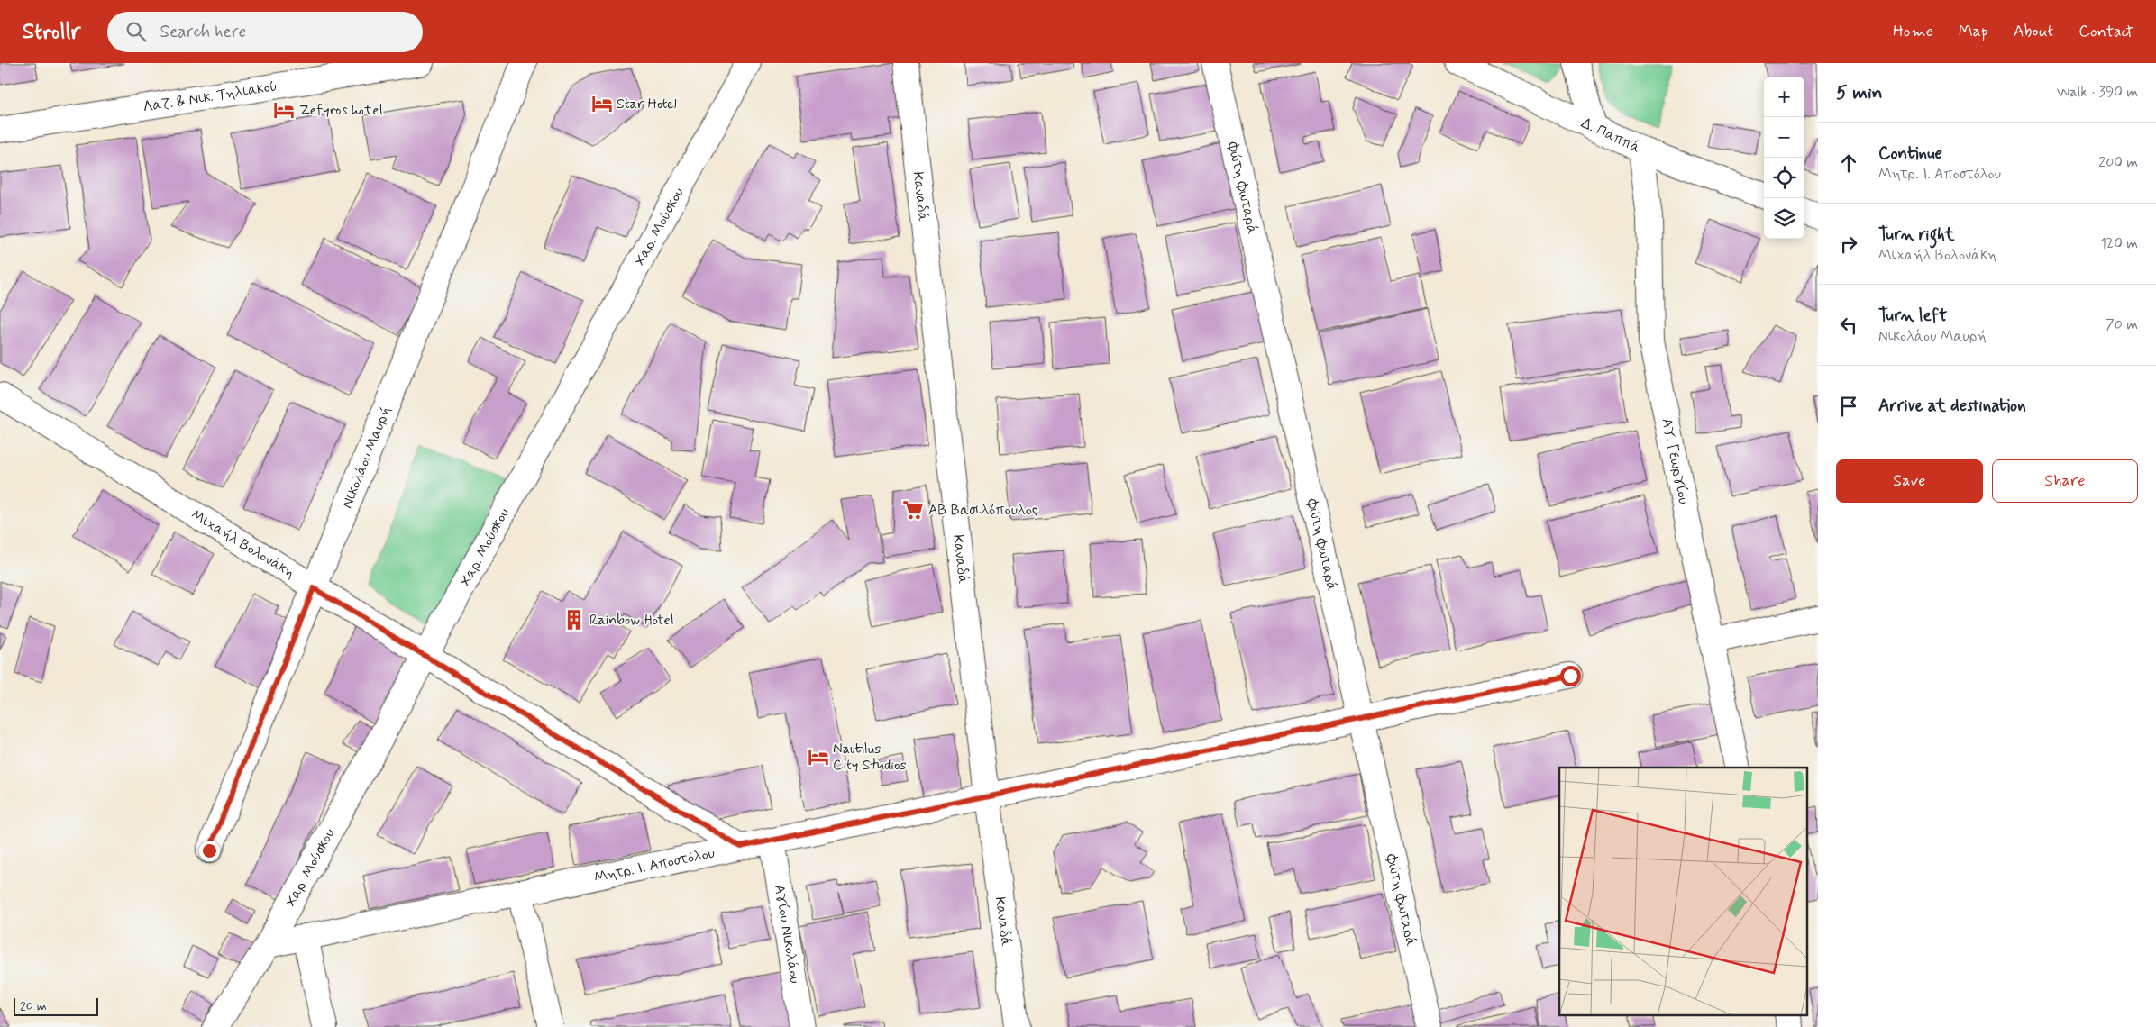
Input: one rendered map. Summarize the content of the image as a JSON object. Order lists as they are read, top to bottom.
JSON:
{
  "streets": {
    "street": [
      "Λαζ. & Νικ. Τηλιακού",
      "Δ. Παππά",
      "Φώτη Φωταρά",
      "Καναδά",
      "Χαρ. Μούσκου",
      "Νικολάου Μαυρή",
      "Αγ. Γεωργίου",
      "Μιχαήλ Βολονάκη",
      "Μητρ. Ι. Αποστόλου",
      "Αγίου Νικολάου"
    ]
  },
  "crossings": [
    ["Δ. Παππά", "Αγ. Γεωργίου"],
    ["Φώτη Φωταρά", "Μητρ. Ι. Αποστόλου"],
    ["Καναδά", "Μητρ. Ι. Αποστόλου"],
    ["Χαρ. Μούσκου", "Μιχαήλ Βολονάκη"],
    ["Χαρ. Μούσκου", "Μητρ. Ι. Αποστόλου"],
    ["Νικολάου Μαυρή", "Μιχαήλ Βολονάκη"],
    ["Μιχαήλ Βολονάκη", "Μητρ. Ι. Αποστόλου"],
    ["Μητρ. Ι. Αποστόλου", "Αγίου Νικολάου"]
  ],
  "places": {
    "hotel": ["Star Hotel", "Zefyros hotel", "Nautilus City Studios"],
    "supermarket": ["ΑΒ Βασιλόπουλος"],
    "building": ["Rainbow Hotel"]
  },
  "scale_bar": "20 m",
  "page": {
    "header": "Strollr",
    "search": "Search here",
    "nav": [
      "Home",
      "Map",
      "About",
      "Contact"
    ],
    "heading": ["5 min", "Walk · 390 m"],
    "map_buttons": ["+", "−"],
    "list": [
      ["Continue", "Μητρ. Ι. Αποστόλου", "200 m"],
      ["Turn right", "Μιχαήλ Βολονάκη", "120 m"],
      ["Turn left", "Νικολάου Μαυρή", "70 m"],
      "Arrive at destination"
    ],
    "buttons": ["Save", "Share"],
    "scale": "20 m"
  }
}
